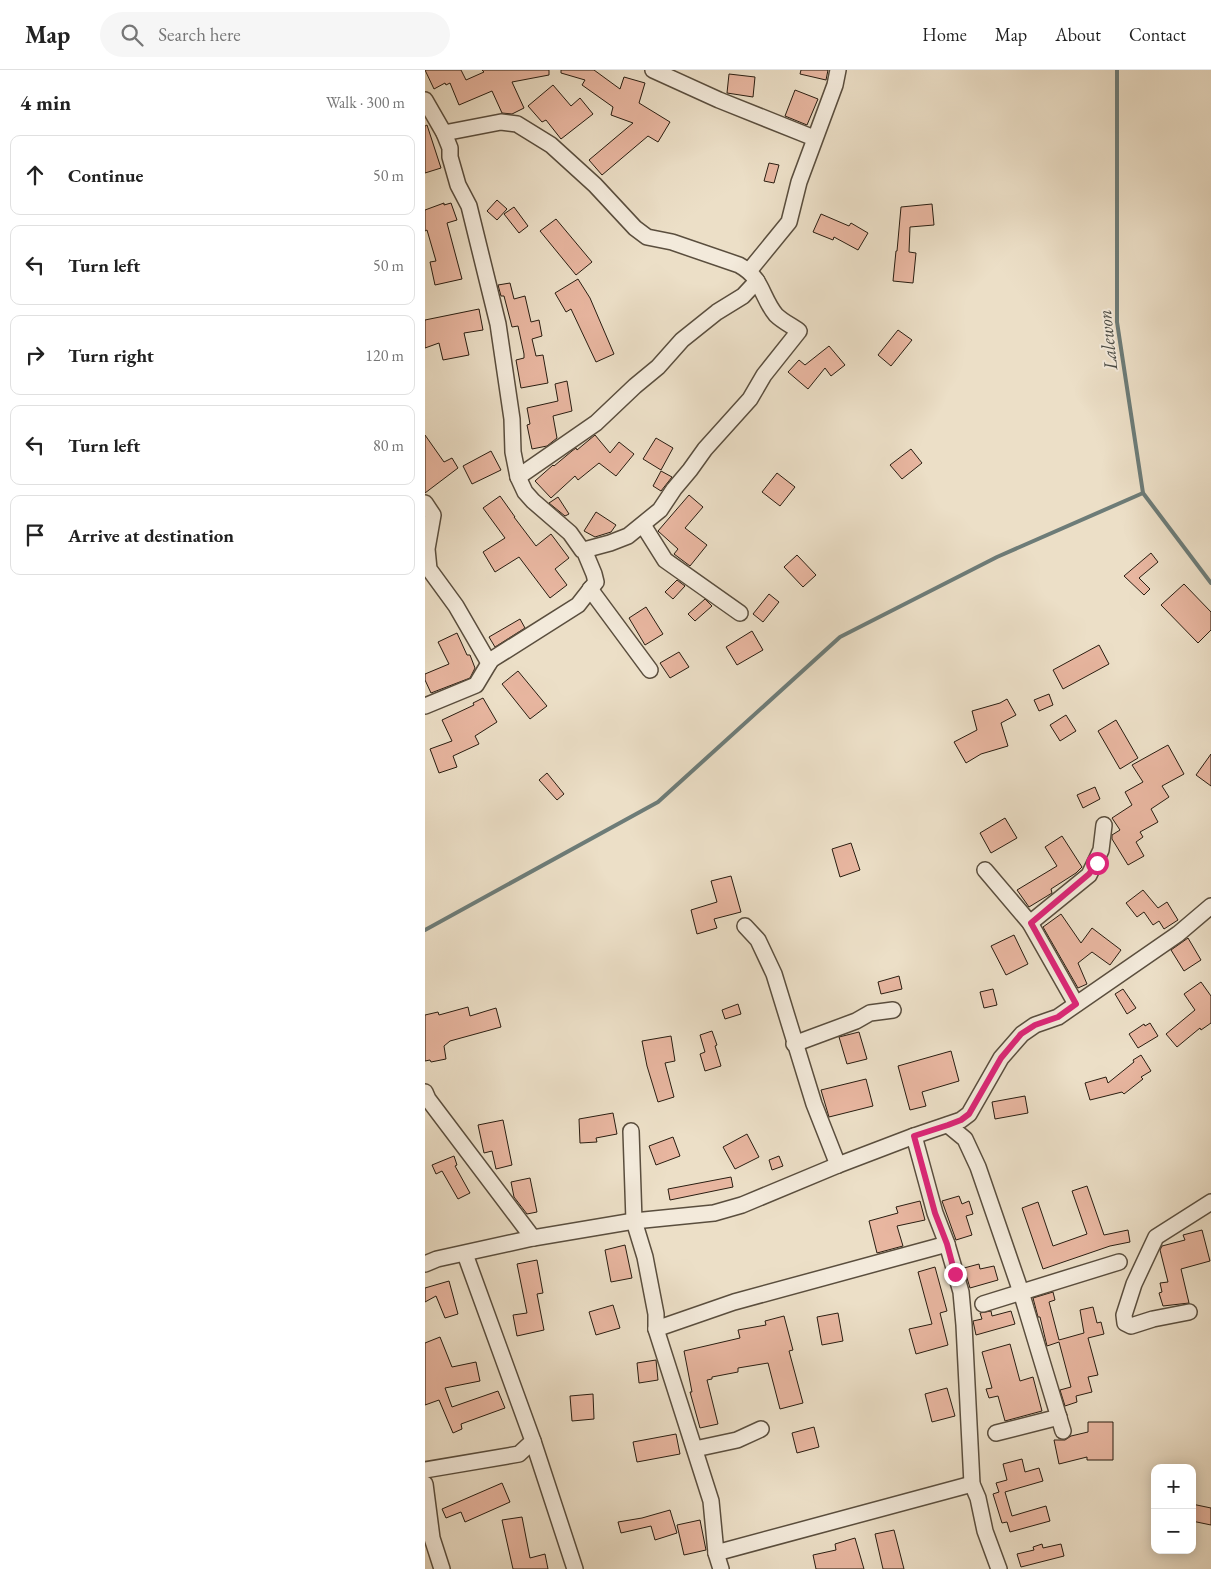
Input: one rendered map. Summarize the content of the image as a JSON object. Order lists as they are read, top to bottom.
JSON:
{
  "water": ["Lalewon"],
  "page": {
    "header": "Map",
    "search": "Search here",
    "nav": [
      "Home",
      "Map",
      "About",
      "Contact"
    ],
    "heading": ["4 min", "Walk · 300 m"],
    "list": [
      ["Continue", "50 m"],
      ["Turn left", "50 m"],
      ["Turn right", "120 m"],
      ["Turn left", "80 m"],
      "Arrive at destination"
    ],
    "map_buttons": ["+", "−"]
  }
}
